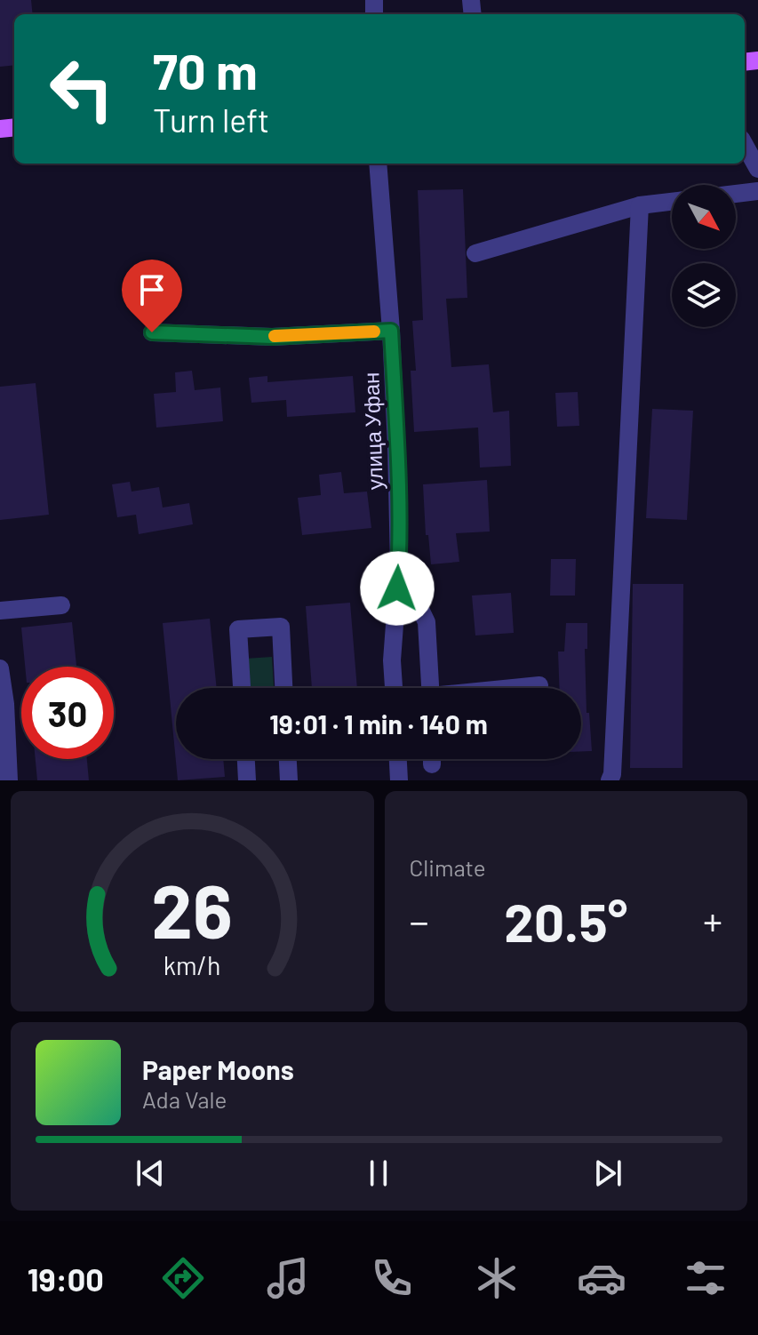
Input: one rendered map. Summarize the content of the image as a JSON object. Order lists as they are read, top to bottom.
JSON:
{
  "streets": {
    "street": ["улица Уфан"]
  },
  "north": "bottom right",
  "page": {
    "turn": ["70 m", "Turn left"],
    "limit": "30",
    "trip": "19:01 · 1 min · 140 m",
    "tile": "Climate",
    "heat": ["−", "20.5°", "+"],
    "song": ["Paper Moons", "Ada Vale"],
    "tabs": "19:00",
    "gauge": ["26", "km/h"]
  }
}
